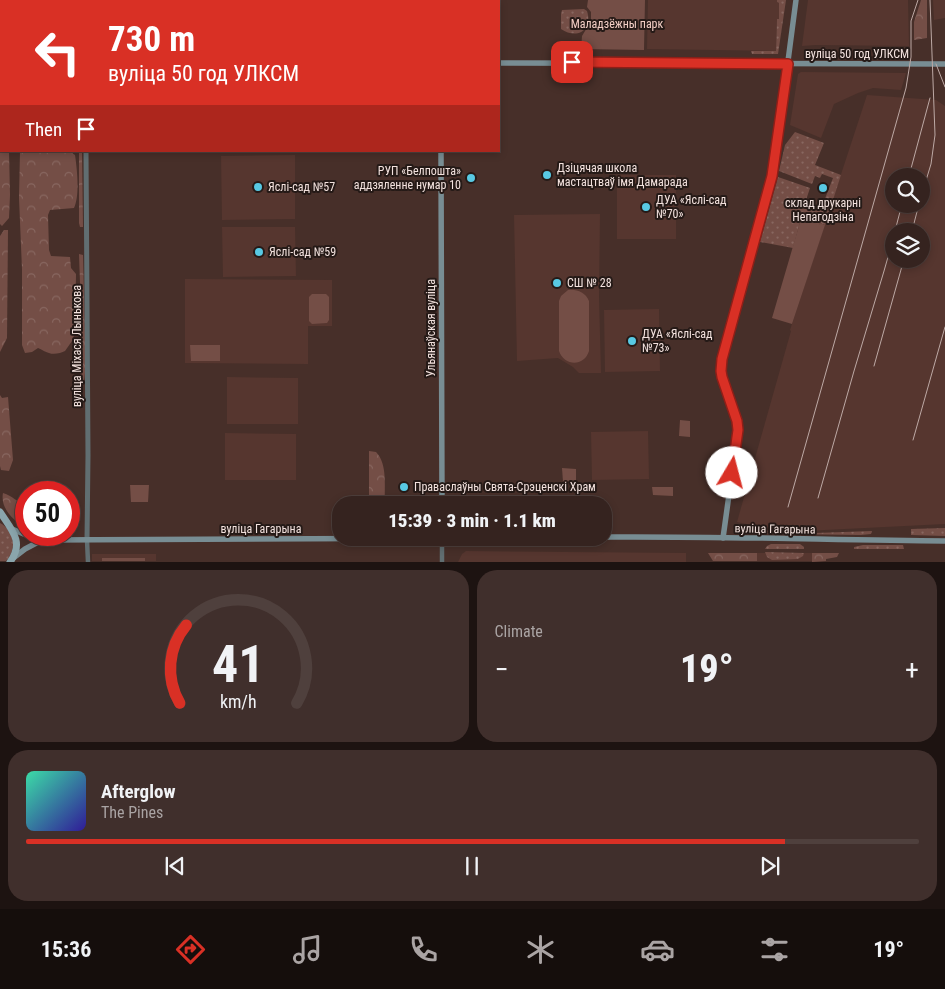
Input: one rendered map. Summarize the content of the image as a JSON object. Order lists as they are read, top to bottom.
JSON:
{
  "streets": {
    "main road": ["вуліца 50 год УЛКСМ", "Ульянаўская вуліца", "вуліца Гагарына"],
    "street": ["вуліца Міхася Лынькова"]
  },
  "crossings": [
    ["вуліца Міхася Лынькова", "вуліца Гагарына"]
  ],
  "parks": ["Маладзёжны парк"],
  "places": [
    "Дзіцячая школа мастацтваў імя Дамарада",
    "РУП «Белпошта» аддзяленне нумар 10",
    "Яслі-сад №57",
    "склад друкарні Непагодзіна",
    "ДУА «Яслі-сад №70»",
    "Яслі-сад №59",
    "СШ № 28",
    "ДУА «Яслі-сад №73»",
    "Праваслаўны Свята-Срэценскі Храм"
  ],
  "page": {
    "turn": ["730 m", "вуліца 50 год УЛКСМ"],
    "then": "Then",
    "limit": "50",
    "trip": "15:39 · 3 min · 1.1 km",
    "tile": "Climate",
    "heat": ["−", "19°", "+"],
    "song": ["Afterglow", "The Pines"],
    "tabs": ["15:36", "19°"],
    "gauge": ["41", "km/h"]
  }
}
